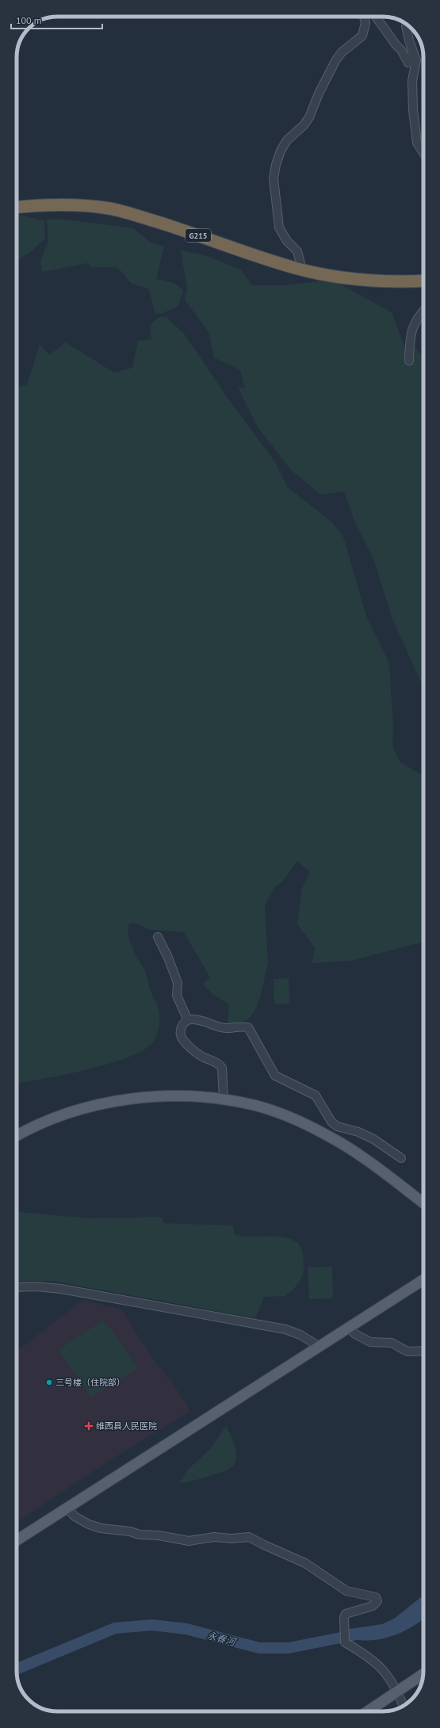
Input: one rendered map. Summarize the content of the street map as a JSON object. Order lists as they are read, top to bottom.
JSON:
{
  "streets": {
    "highway": ["G215"]
  },
  "water": ["永春河"],
  "places": {
    "other": ["三号楼（住院部）"],
    "health": ["维西县人民医院"]
  },
  "scale_bar": "100 m"
}
